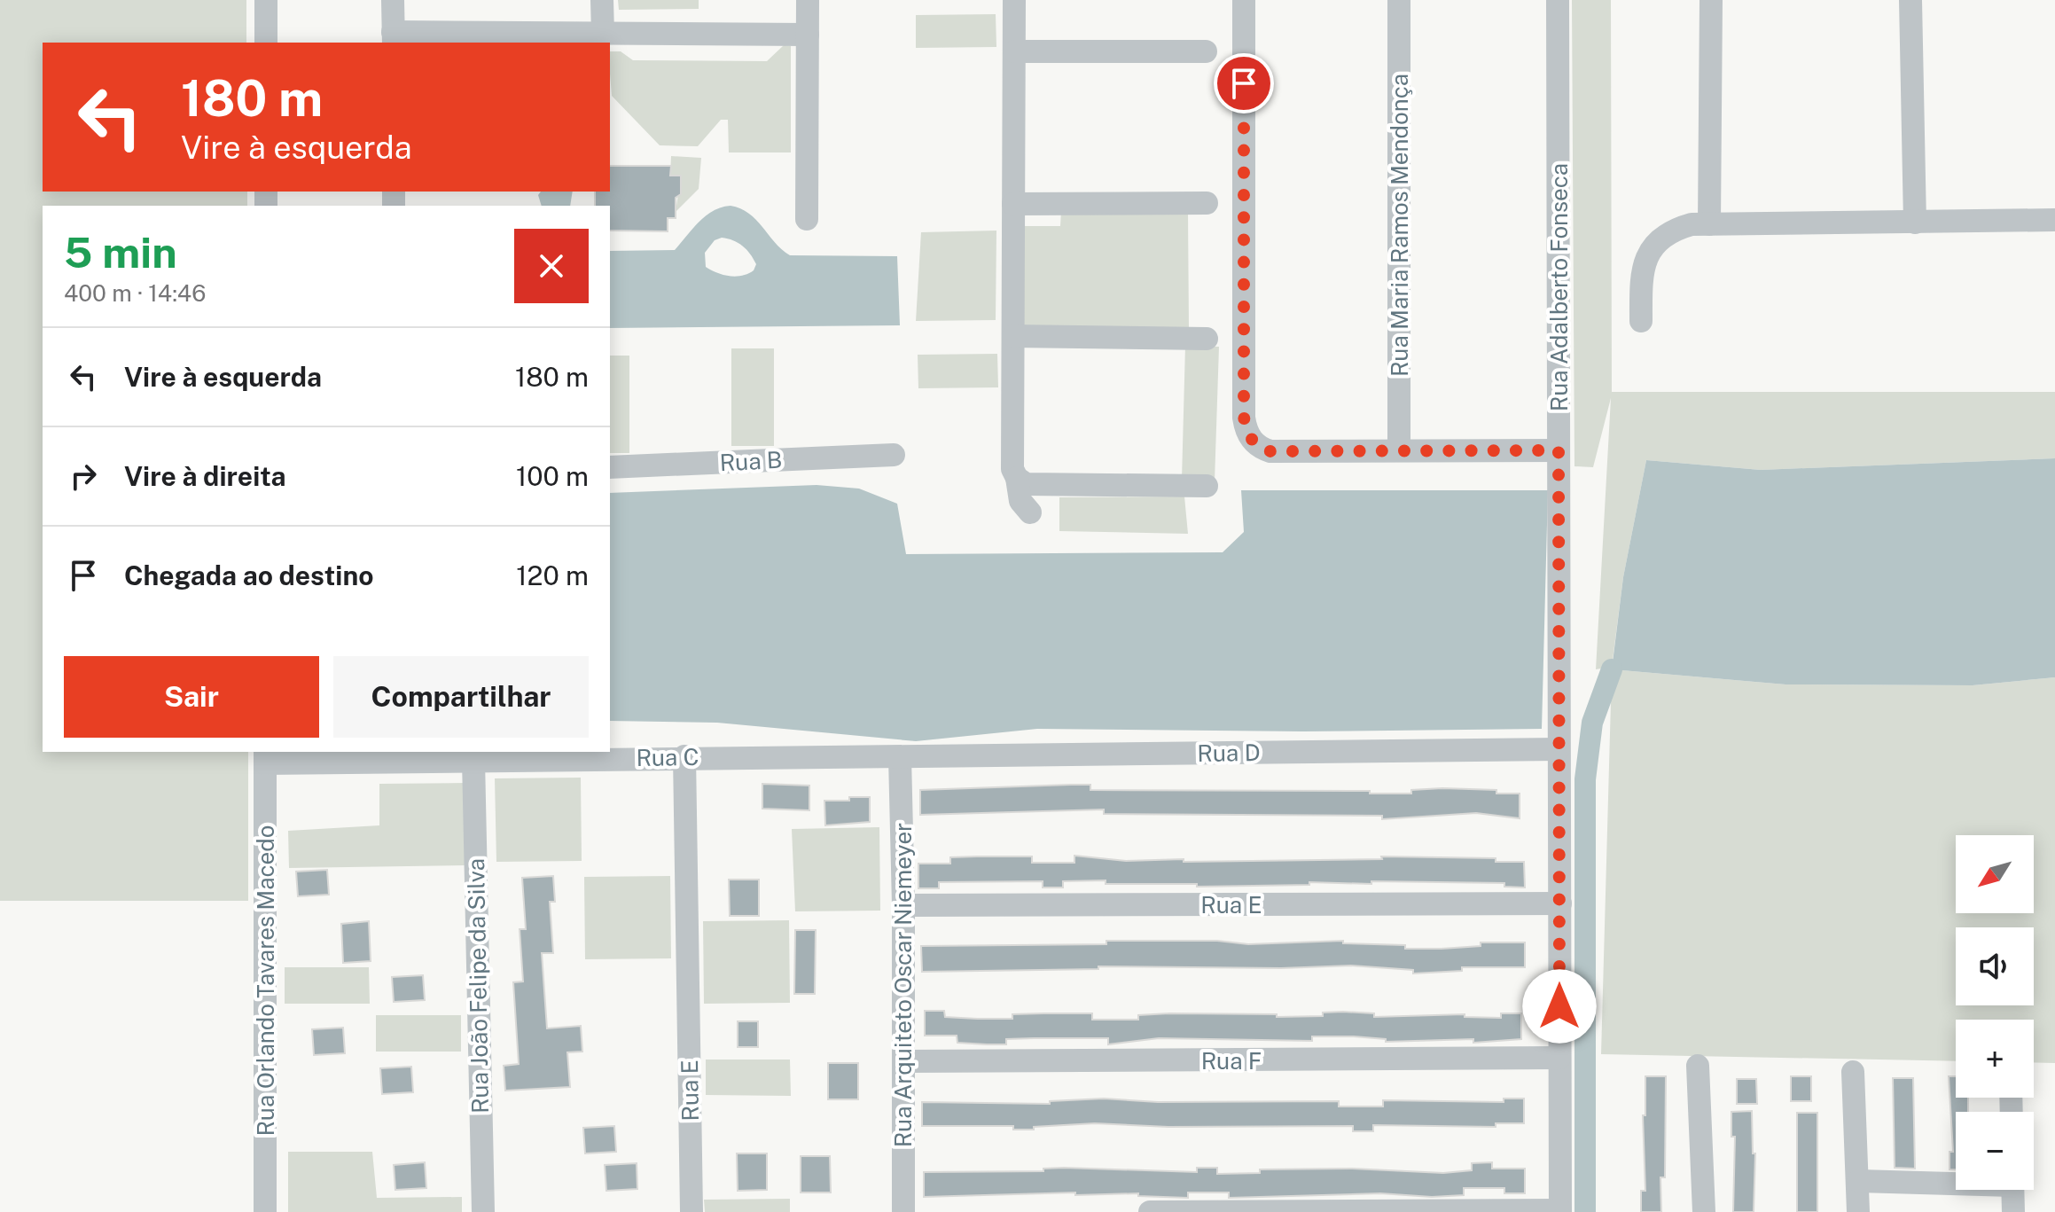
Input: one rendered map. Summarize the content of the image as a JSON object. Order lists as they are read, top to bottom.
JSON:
{
  "streets": {
    "street": [
      "Rua Maria Ramos Mendonça",
      "Rua Adalberto Fonseca",
      "Rua B",
      "Rua D",
      "Rua C",
      "Rua E",
      "Rua Orlando Tavares Macedo",
      "Rua Arquiteto Oscar Niemeyer",
      "Rua João Felipe da Silva",
      "Rua F"
    ]
  },
  "crossings": [
    ["Rua Adalberto Fonseca", "Rua D"],
    ["Rua Adalberto Fonseca", "Rua E"],
    ["Rua Adalberto Fonseca", "Rua F"],
    ["Rua D", "Rua C"],
    ["Rua D", "Rua Arquiteto Oscar Niemeyer"],
    ["Rua C", "Rua E"],
    ["Rua C", "Rua Orlando Tavares Macedo"],
    ["Rua C", "Rua Arquiteto Oscar Niemeyer"],
    ["Rua C", "Rua João Felipe da Silva"],
    ["Rua E", "Rua Arquiteto Oscar Niemeyer"],
    ["Rua Arquiteto Oscar Niemeyer", "Rua F"]
  ],
  "north": "bottom left",
  "page": {
    "turn": ["180 m", "Vire à esquerda"],
    "heading": ["5 min", "400 m · 14:46"],
    "list": [
      {
        "name": "Vire à esquerda",
        "value": "180 m"
      },
      {
        "name": "Vire à direita",
        "value": "100 m"
      },
      {
        "name": "Chegada ao destino",
        "value": "120 m"
      }
    ],
    "buttons": ["Sair", "Compartilhar"],
    "map_buttons": ["+", "−"]
  }
}
